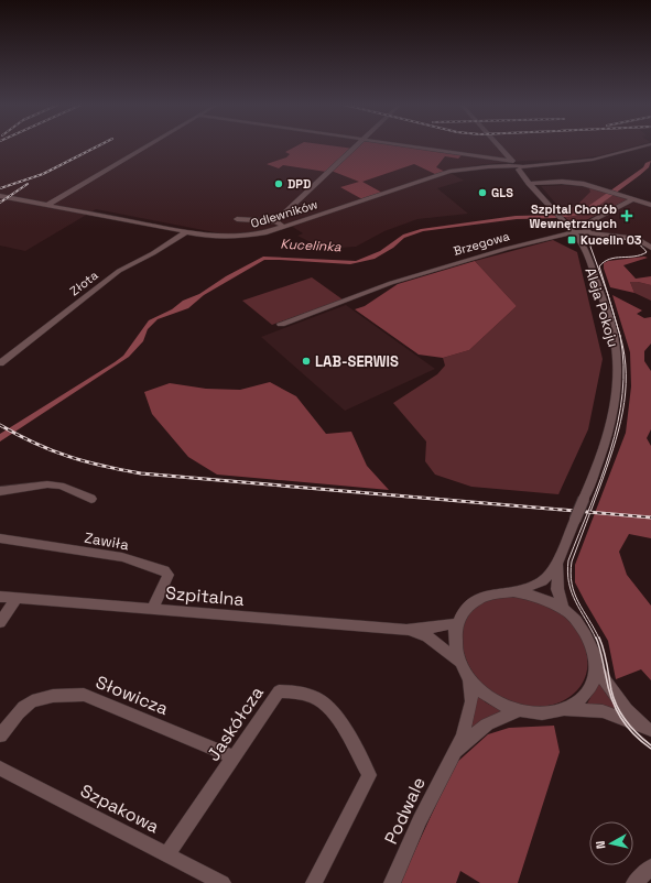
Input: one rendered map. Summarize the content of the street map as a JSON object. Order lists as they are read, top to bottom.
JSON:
{
  "streets": {
    "street": [
      "Odlewników",
      "Brzegowa",
      "Złota",
      "Aleja Pokoju",
      "Zawiła",
      "Szpitalna",
      "Słowicza",
      "Jaskółcza",
      "Szpakowa",
      "Podwale"
    ]
  },
  "crossings": [
    ["Odlewników", "Złota"],
    ["Odlewników", "Aleja Pokoju"],
    ["Brzegowa", "Aleja Pokoju"],
    ["Aleja Pokoju", "Szpitalna"],
    ["Aleja Pokoju", "Podwale"],
    ["Zawiła", "Szpitalna"],
    ["Szpitalna", "Podwale"],
    ["Słowicza", "Jaskółcza"],
    ["Jaskółcza", "Szpakowa"]
  ],
  "water": ["Kucelinka"],
  "places": {
    "other": ["DPD", "GLS", "LAB-SERWIS"],
    "health": ["Szpital Chorób Wewnętrznych"],
    "transit": ["Kucelin 03"]
  },
  "north": "left"
}
